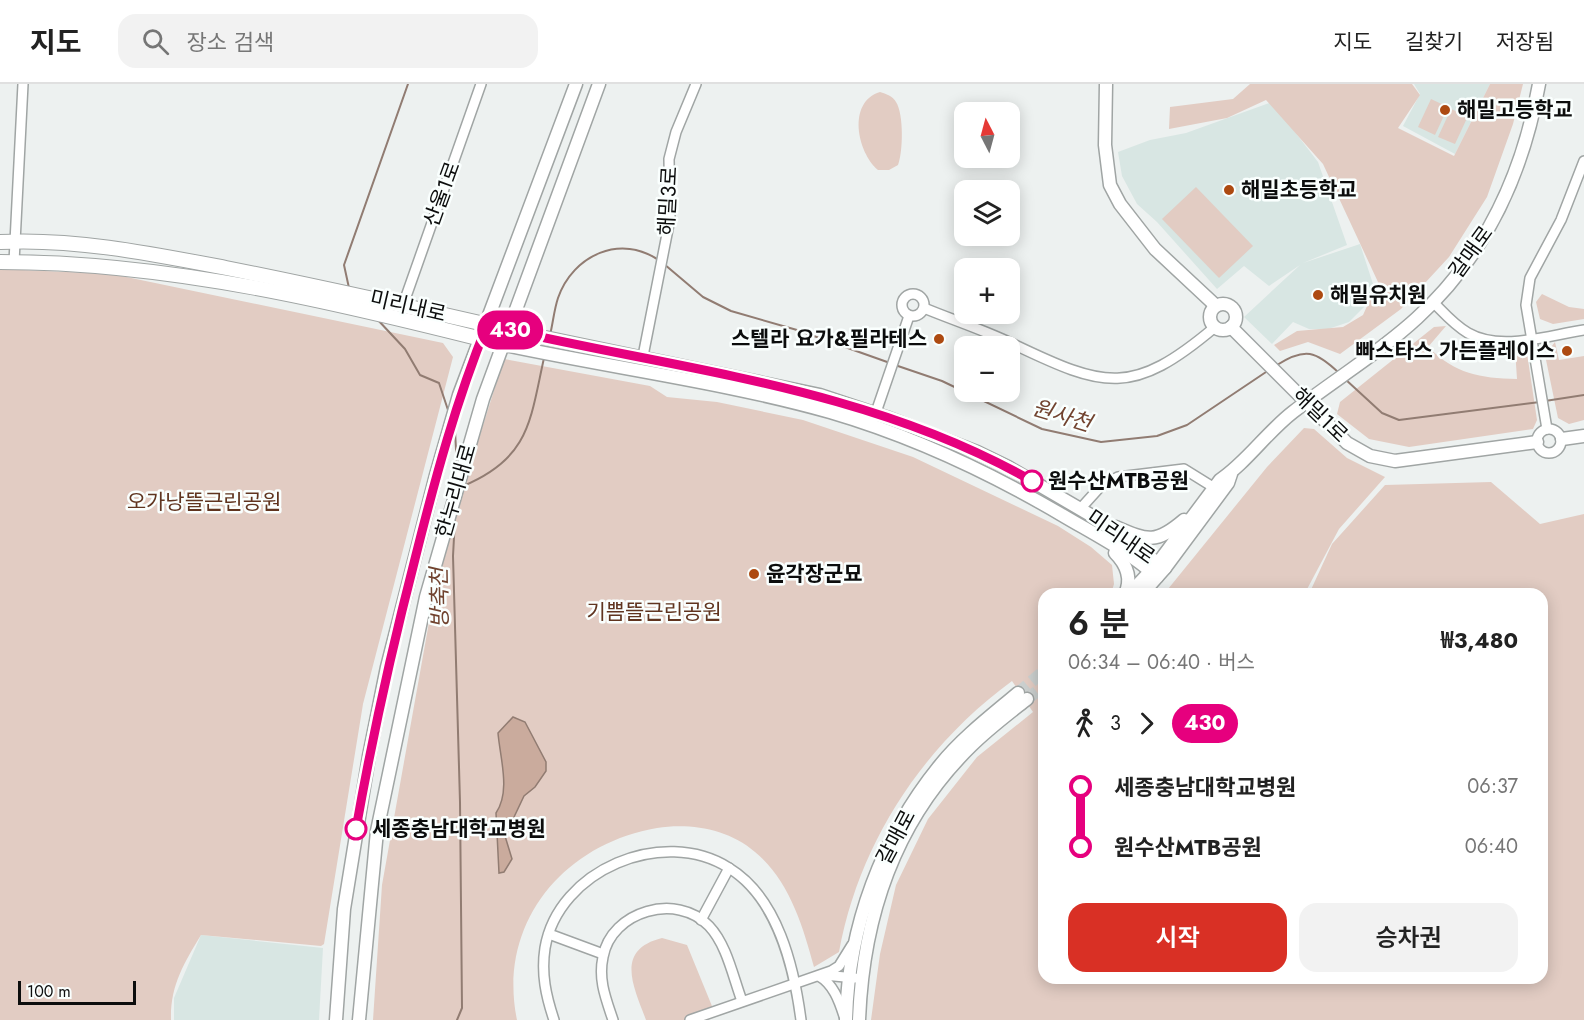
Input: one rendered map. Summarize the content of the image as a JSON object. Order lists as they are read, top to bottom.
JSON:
{
  "streets": {
    "main road": ["미리내로"],
    "street": [
      "산울1로",
      "해밀3로",
      "갈매로",
      "해밀1로",
      "한누리대로"
    ]
  },
  "crossings": [
    ["산울1로", "미리내로"],
    ["해밀3로", "미리내로"],
    ["갈매로", "미리내로"],
    ["갈매로", "해밀1로"],
    ["미리내로", "한누리대로"]
  ],
  "water": ["원사천", "방축천"],
  "parks": ["오가낭뜰근린공원", "기쁨뜰근린공원"],
  "places": [
    "해밀고등학교",
    "해밀초등학교",
    "해밀유치원",
    "스텔라 요가&필라테스",
    "빠스타스 가든플레이스",
    "원수산MTB공원",
    "윤각장군묘",
    "세종충남대학교병원"
  ],
  "lines": ["bus line 430"],
  "scale_bar": "100 m",
  "north": "top",
  "page": {
    "header": "지도",
    "search": "장소 검색",
    "nav": ["지도", "길찾기", "저장됨"],
    "on_map": "430",
    "map_buttons": ["+", "−"],
    "heading": ["6 분", "06:34 – 06:40 · 버스", "₩3,480"],
    "legs": ["3", "430"],
    "list": [
      {
        "name": "세종충남대학교병원",
        "value": "06:37"
      },
      {
        "name": "원수산MTB공원",
        "value": "06:40"
      }
    ],
    "buttons": ["시작", "승차권"],
    "scale": "100 m"
  }
}
